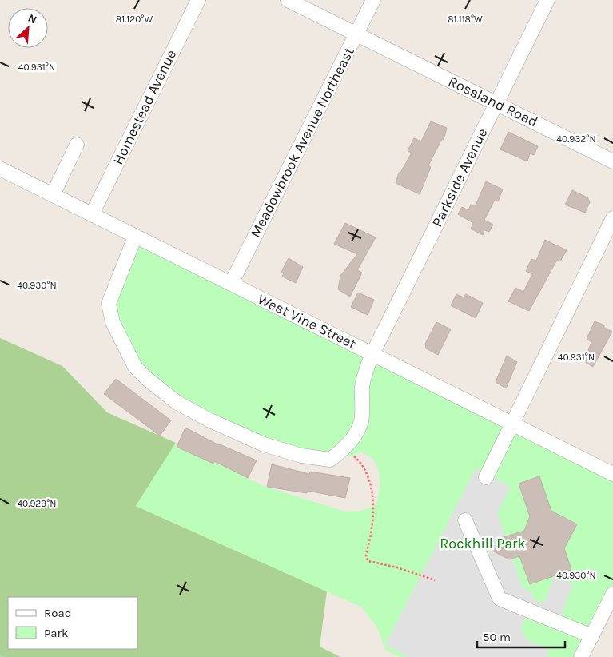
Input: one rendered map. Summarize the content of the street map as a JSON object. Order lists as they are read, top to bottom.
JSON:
{
  "streets": {
    "street": [
      "Rossland Road",
      "Homestead Avenue",
      "Meadowbrook Avenue Northeast",
      "Parkside Avenue",
      "West Vine Street"
    ]
  },
  "crossings": [
    ["Rossland Road", "Meadowbrook Avenue Northeast"],
    ["Rossland Road", "Parkside Avenue"],
    ["Homestead Avenue", "West Vine Street"],
    ["Meadowbrook Avenue Northeast", "West Vine Street"],
    ["Parkside Avenue", "West Vine Street"]
  ],
  "parks": ["Rockhill Park"],
  "legend": ["Road", "Park"],
  "scale_bar": "50 m",
  "north": "top right",
  "coordinates": [
    "81.120°W",
    "81.118°W",
    "40.931°N",
    "40.932°N",
    "40.930°N",
    "40.929°N"
  ]
}
